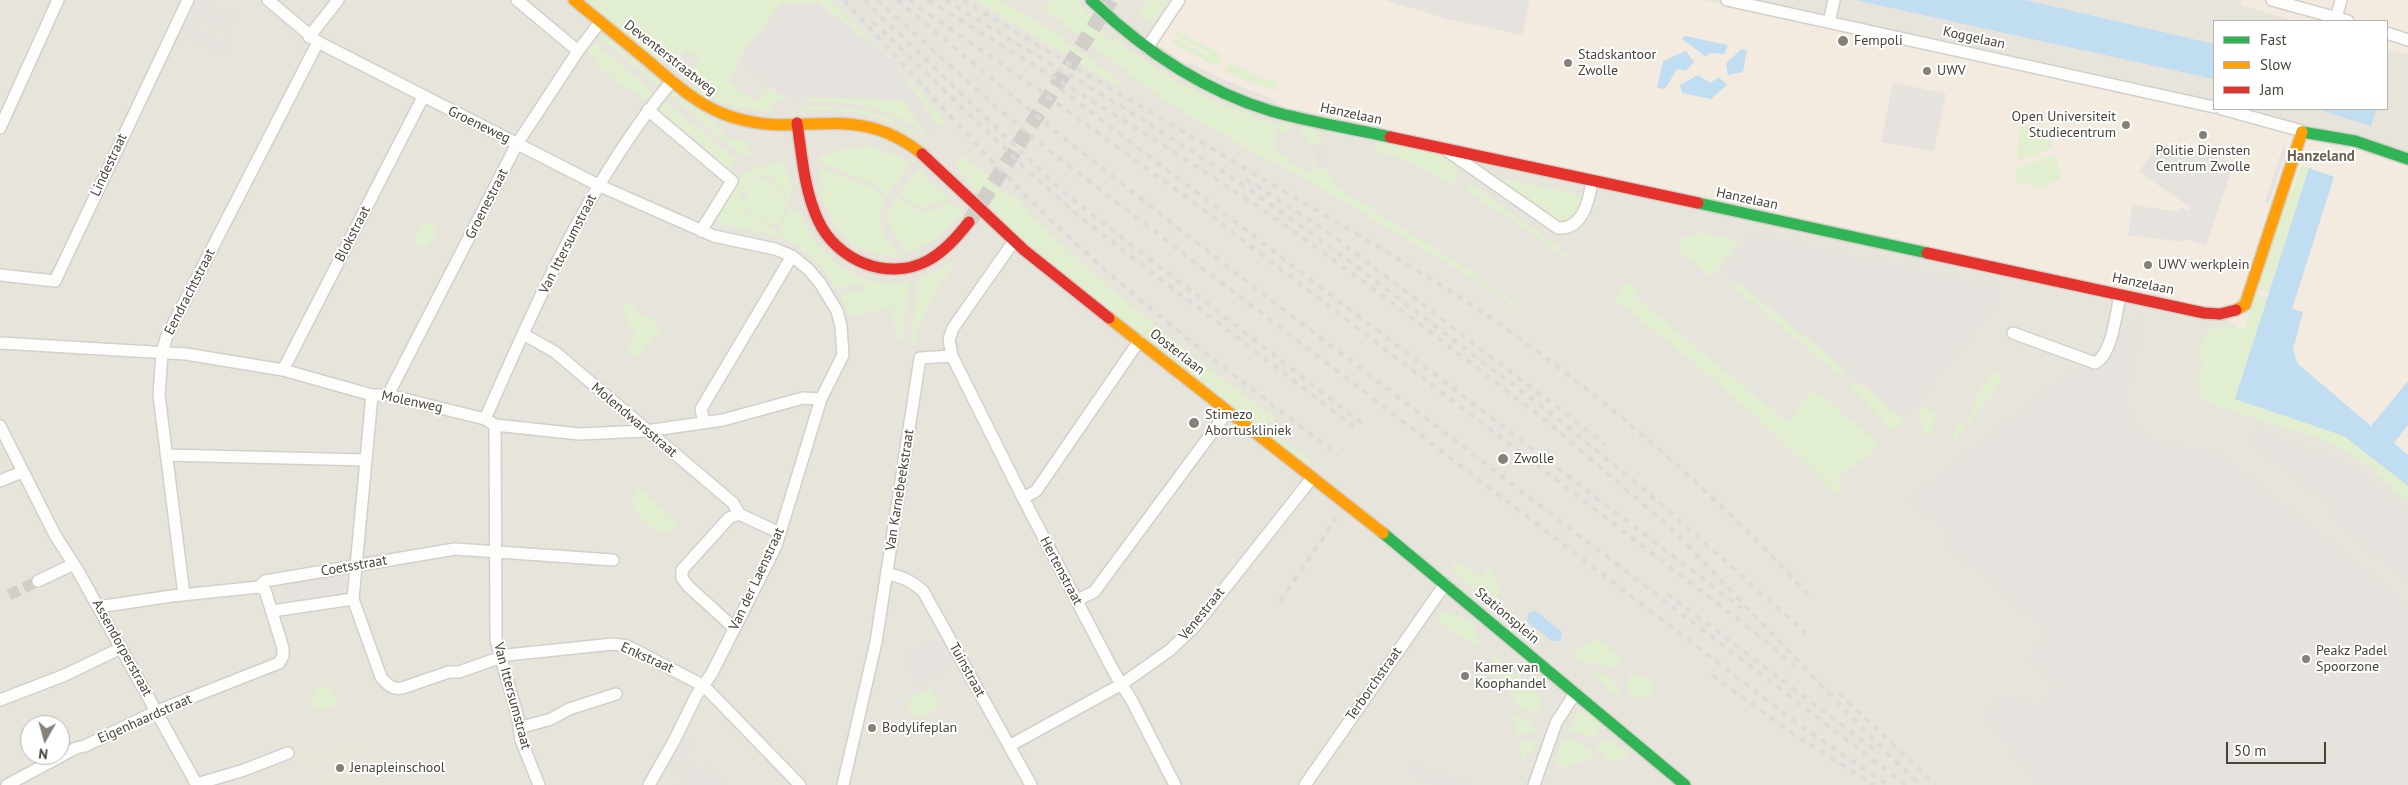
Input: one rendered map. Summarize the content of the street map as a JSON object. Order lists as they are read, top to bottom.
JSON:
{
  "streets": {
    "street": [
      "Koggelaan",
      "Deventerstraatweg",
      "Hanzelaan",
      "Groeneweg",
      "Lindestraat",
      "Groenestraat",
      "Blokstraat",
      "Van Ittersumstraat",
      "Eendrachtstraat",
      "Oosterlaan",
      "Molenweg",
      "Molendwarsstraat",
      "Van Karnebeekstraat",
      "Coetsstraat",
      "Hertenstraat",
      "Van der Laenstraat",
      "Venestraat",
      "Stationsplein",
      "Assendorperstraat",
      "Enkstraat",
      "Tuinstraat",
      "Terborchstraat",
      "Eigenhaardstraat"
    ]
  },
  "crossings": [
    ["Deventerstraatweg", "Groenestraat"],
    ["Deventerstraatweg", "Van Ittersumstraat"],
    ["Deventerstraatweg", "Oosterlaan"],
    ["Groeneweg", "Groenestraat"],
    ["Groeneweg", "Blokstraat"],
    ["Groeneweg", "Van Ittersumstraat"],
    ["Groeneweg", "Eendrachtstraat"],
    ["Groeneweg", "Van der Laenstraat"],
    ["Groenestraat", "Molenweg"],
    ["Blokstraat", "Molenweg"],
    ["Van Ittersumstraat", "Molenweg"],
    ["Van Ittersumstraat", "Molendwarsstraat"],
    ["Van Ittersumstraat", "Coetsstraat"],
    ["Van Ittersumstraat", "Enkstraat"],
    ["Eendrachtstraat", "Molenweg"],
    ["Eendrachtstraat", "Coetsstraat"],
    ["Oosterlaan", "Venestraat"],
    ["Oosterlaan", "Stationsplein"],
    ["Molenweg", "Molendwarsstraat"],
    ["Molenweg", "Van der Laenstraat"],
    ["Molendwarsstraat", "Van der Laenstraat"],
    ["Van Karnebeekstraat", "Hertenstraat"],
    ["Van Karnebeekstraat", "Tuinstraat"],
    ["Coetsstraat", "Assendorperstraat"],
    ["Hertenstraat", "Venestraat"],
    ["Van der Laenstraat", "Enkstraat"],
    ["Venestraat", "Stationsplein"],
    ["Venestraat", "Tuinstraat"],
    ["Stationsplein", "Terborchstraat"],
    ["Assendorperstraat", "Eigenhaardstraat"]
  ],
  "districts": ["Hanzeland"],
  "places": [
    "Fempoli",
    "Stadskantoor Zwolle",
    "UWV",
    "Open Universiteit Studiecentrum",
    "Politie Diensten Centrum Zwolle",
    "UWV werkplein",
    "Stimezo Abortuskliniek",
    "Zwolle",
    "Peakz Padel Spoorzone",
    "Kamer van Koophandel",
    "Bodylifeplan",
    "Jenapleinschool"
  ],
  "legend": ["Fast", "Slow", "Jam"],
  "scale_bar": "50 m",
  "north": "bottom"
}
